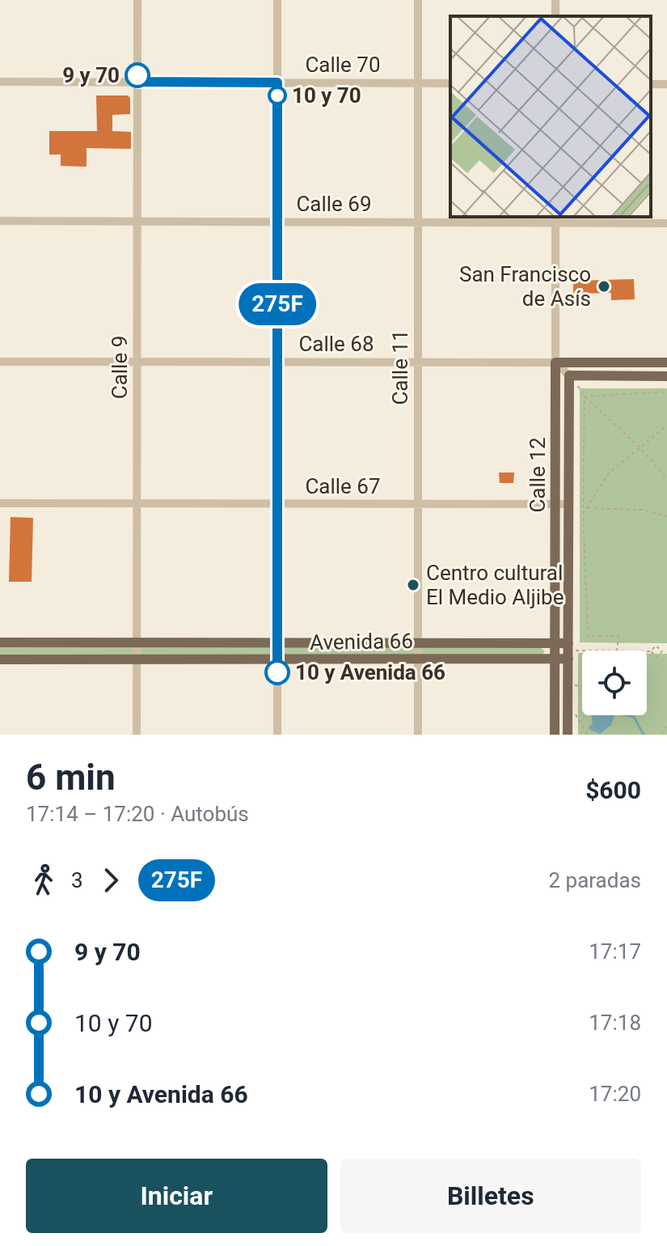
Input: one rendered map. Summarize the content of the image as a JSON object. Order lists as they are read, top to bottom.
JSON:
{
  "streets": {
    "main road": ["Calle 68", "Calle 12", "Avenida 66"],
    "street": [
      "Calle 70",
      "Calle 69",
      "Calle 9",
      "Calle 11",
      "Calle 67"
    ]
  },
  "crossings": [
    ["Calle 70", "Calle 9"],
    ["Calle 70", "Calle 11"],
    ["Calle 69", "Calle 9"],
    ["Calle 69", "Calle 11"],
    ["Calle 69", "Calle 12"],
    ["Calle 68", "Calle 9"],
    ["Calle 68", "Calle 11"],
    ["Calle 68", "Calle 12"],
    ["Calle 9", "Calle 67"],
    ["Calle 9", "Avenida 66"],
    ["Calle 11", "Calle 67"],
    ["Calle 11", "Avenida 66"],
    ["Calle 12", "Calle 67"],
    ["Calle 12", "Avenida 66"]
  ],
  "places": [
    "9 y 70",
    "10 y 70",
    "San Francisco de Asís",
    "Centro cultural El Medio Aljibe",
    "10 y Avenida 66"
  ],
  "lines": ["bus line 275F"],
  "page": {
    "on_map": "275F",
    "heading": ["6 min", "17:14 – 17:20 · Autobús", "$600"],
    "legs": ["3", "275F", "2 paradas"],
    "list": [
      {
        "name": "9 y 70",
        "value": "17:17"
      },
      {
        "name": "10 y 70",
        "value": "17:18"
      },
      {
        "name": "10 y Avenida 66",
        "value": "17:20"
      }
    ],
    "buttons": ["Iniciar", "Billetes"]
  }
}
